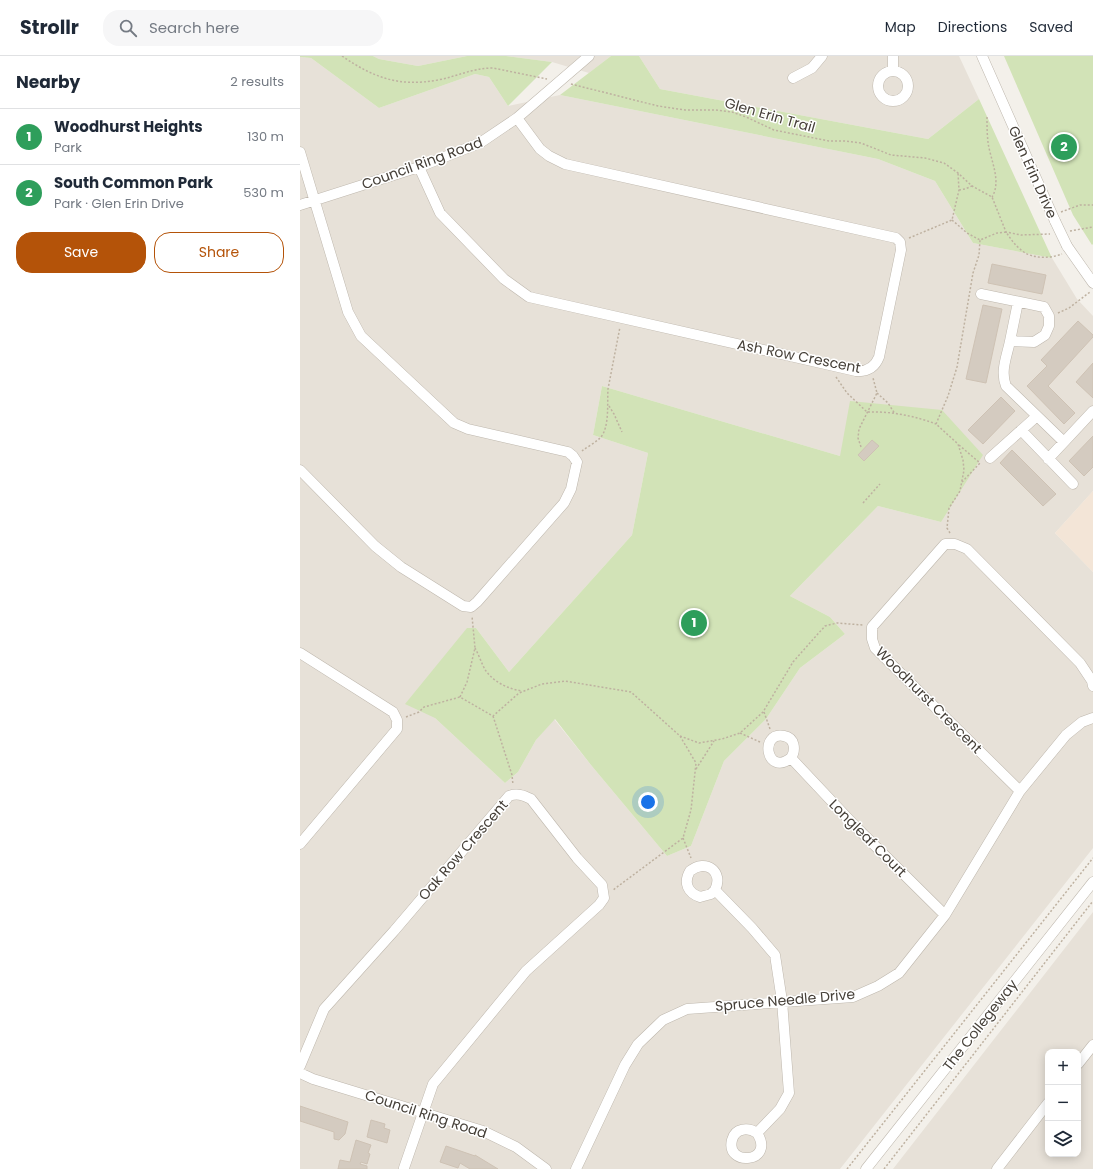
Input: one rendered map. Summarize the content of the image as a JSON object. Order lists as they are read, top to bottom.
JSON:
{
  "streets": {
    "street": [
      "Council Ring Road",
      "Glen Erin Drive",
      "Ash Row Crescent",
      "Woodhurst Crescent",
      "Longleaf Court",
      "Oak Row Crescent",
      "Spruce Needle Drive",
      "The Collegeway"
    ],
    "path": ["Glen Erin Trail"]
  },
  "crossings": [
    ["Glen Erin Trail", "Council Ring Road"],
    ["Council Ring Road", "Ash Row Crescent"],
    ["Woodhurst Crescent", "Spruce Needle Drive"],
    ["Longleaf Court", "Spruce Needle Drive"]
  ],
  "page": {
    "header": "Strollr",
    "search": "Search here",
    "nav": ["Map", "Directions", "Saved"],
    "heading": ["Nearby", "2 results"],
    "list": [
      {
        "mark": "1",
        "name": "Woodhurst Heights",
        "note": "Park",
        "value": "130 m"
      },
      {
        "mark": "2",
        "name": "South Common Park",
        "note": "Park · Glen Erin Drive",
        "value": "530 m"
      }
    ],
    "pins": ["2", "1"],
    "buttons": ["Save", "Share"],
    "map_buttons": ["+", "−"]
  }
}
